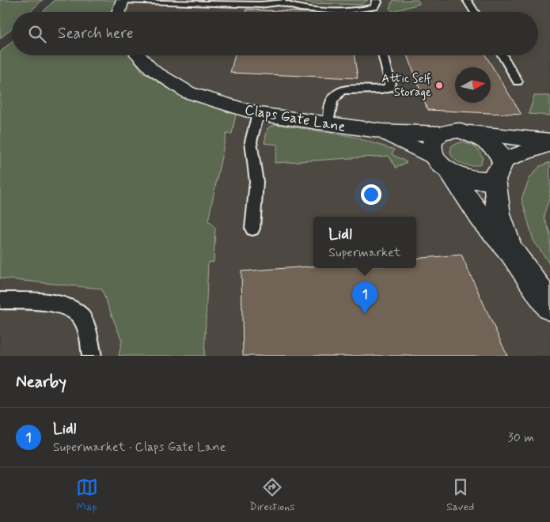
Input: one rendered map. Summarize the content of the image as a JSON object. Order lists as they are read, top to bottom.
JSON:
{
  "streets": {
    "street": ["Claps Gate Lane"]
  },
  "places": ["Attic Self Storage"],
  "north": "right",
  "page": {
    "search": "Search here",
    "popup": ["Lidl", "Supermarket"],
    "pins": "1",
    "heading": "Nearby",
    "list": [
      {
        "mark": "1",
        "name": "Lidl",
        "note": "Supermarket · Claps Gate Lane",
        "value": "30 m"
      }
    ],
    "nav": ["Map", "Directions", "Saved"]
  }
}
